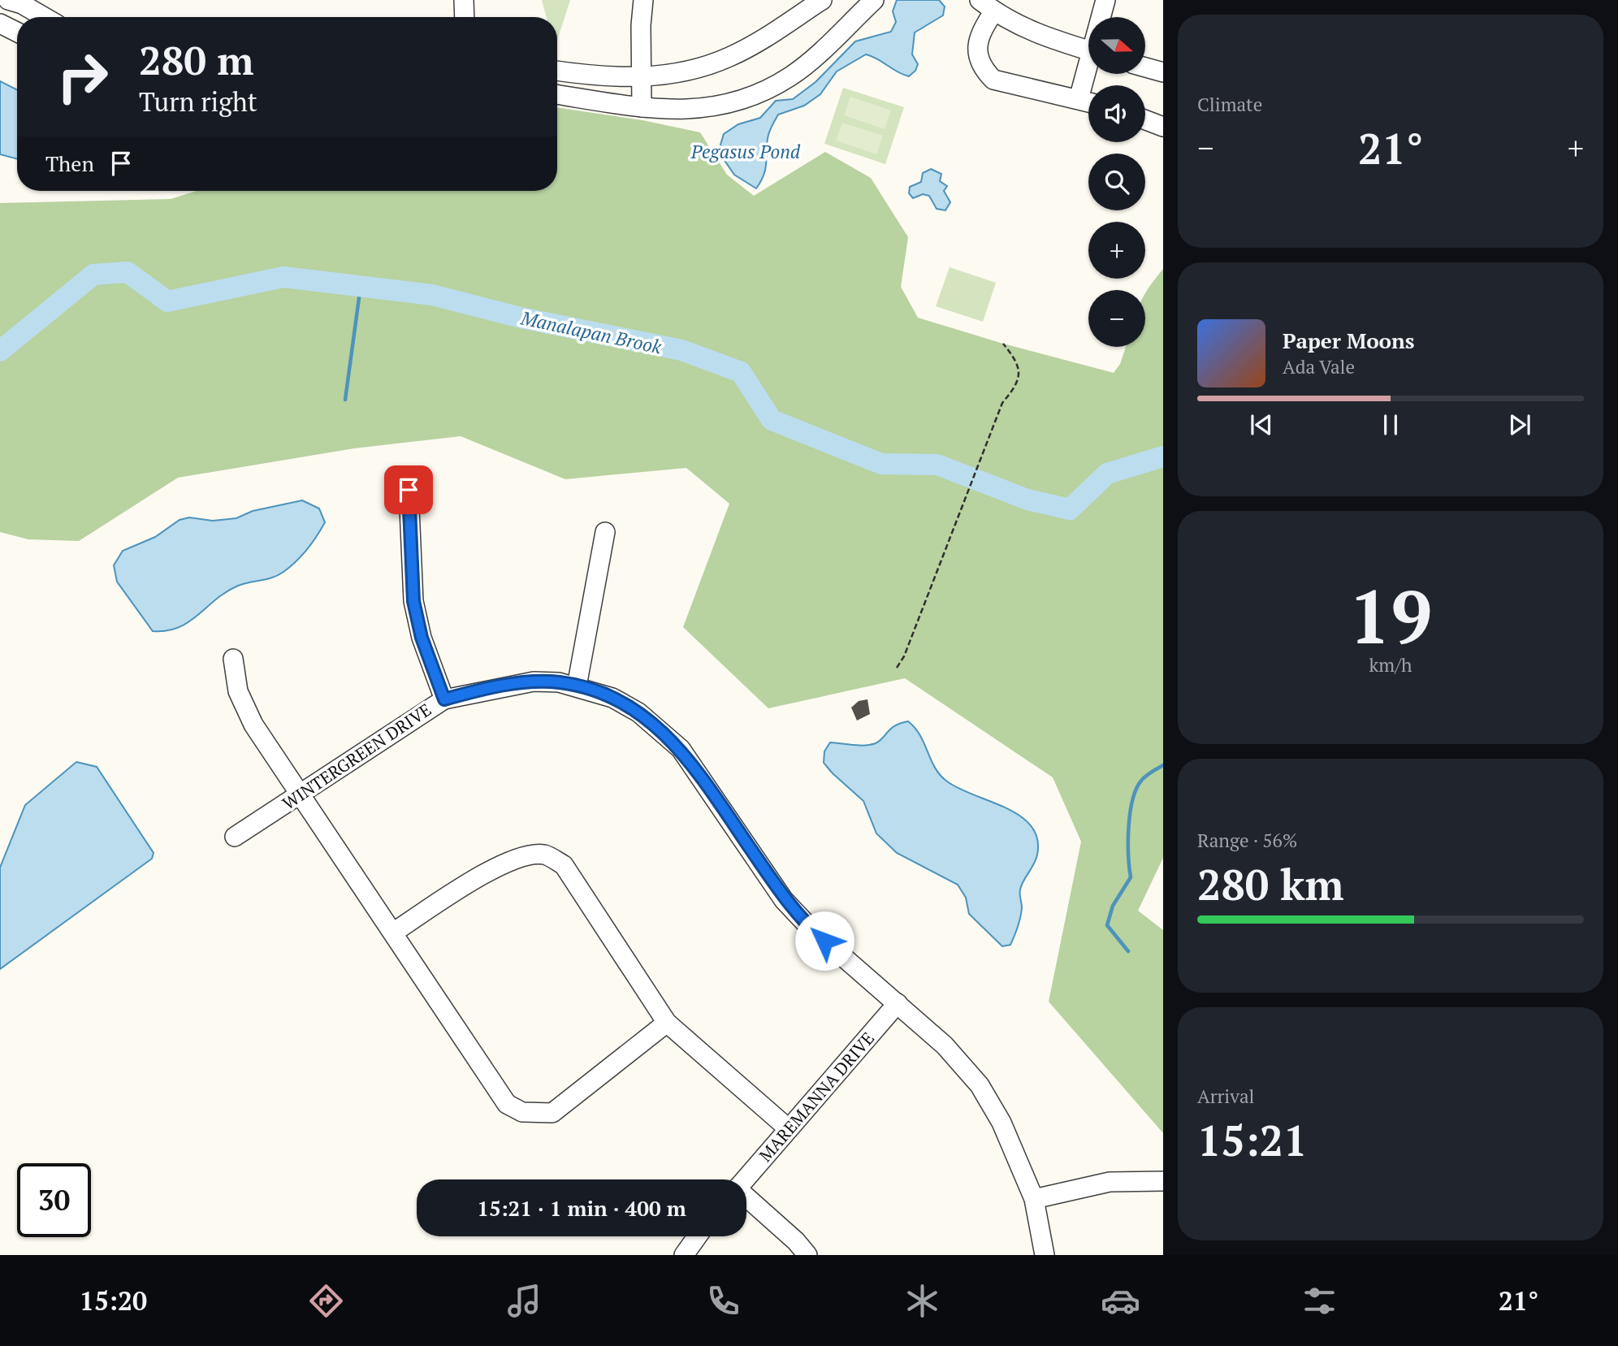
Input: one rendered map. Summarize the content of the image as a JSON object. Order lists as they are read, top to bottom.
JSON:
{
  "streets": {
    "street": ["WINTERGREEN DRIVE", "MAREMANNA DRIVE"]
  },
  "crossings": [
    ["WINTERGREEN DRIVE", "MAREMANNA DRIVE"]
  ],
  "water": ["Pegasus Pond", "Manalapan Brook"],
  "north": "right",
  "page": {
    "tile": [
      "Climate",
      ["19", "km/h"],
      ["Range · 56%", "280 km"],
      ["Arrival", "15:21"]
    ],
    "map_buttons": ["+", "−"],
    "turn": ["280 m", "Turn right"],
    "heat": ["−", "21°", "+"],
    "then": "Then",
    "song": ["Paper Moons", "Ada Vale"],
    "limit": "30",
    "trip": "15:21 · 1 min · 400 m",
    "tabs": ["15:20", "21°"]
  }
}
